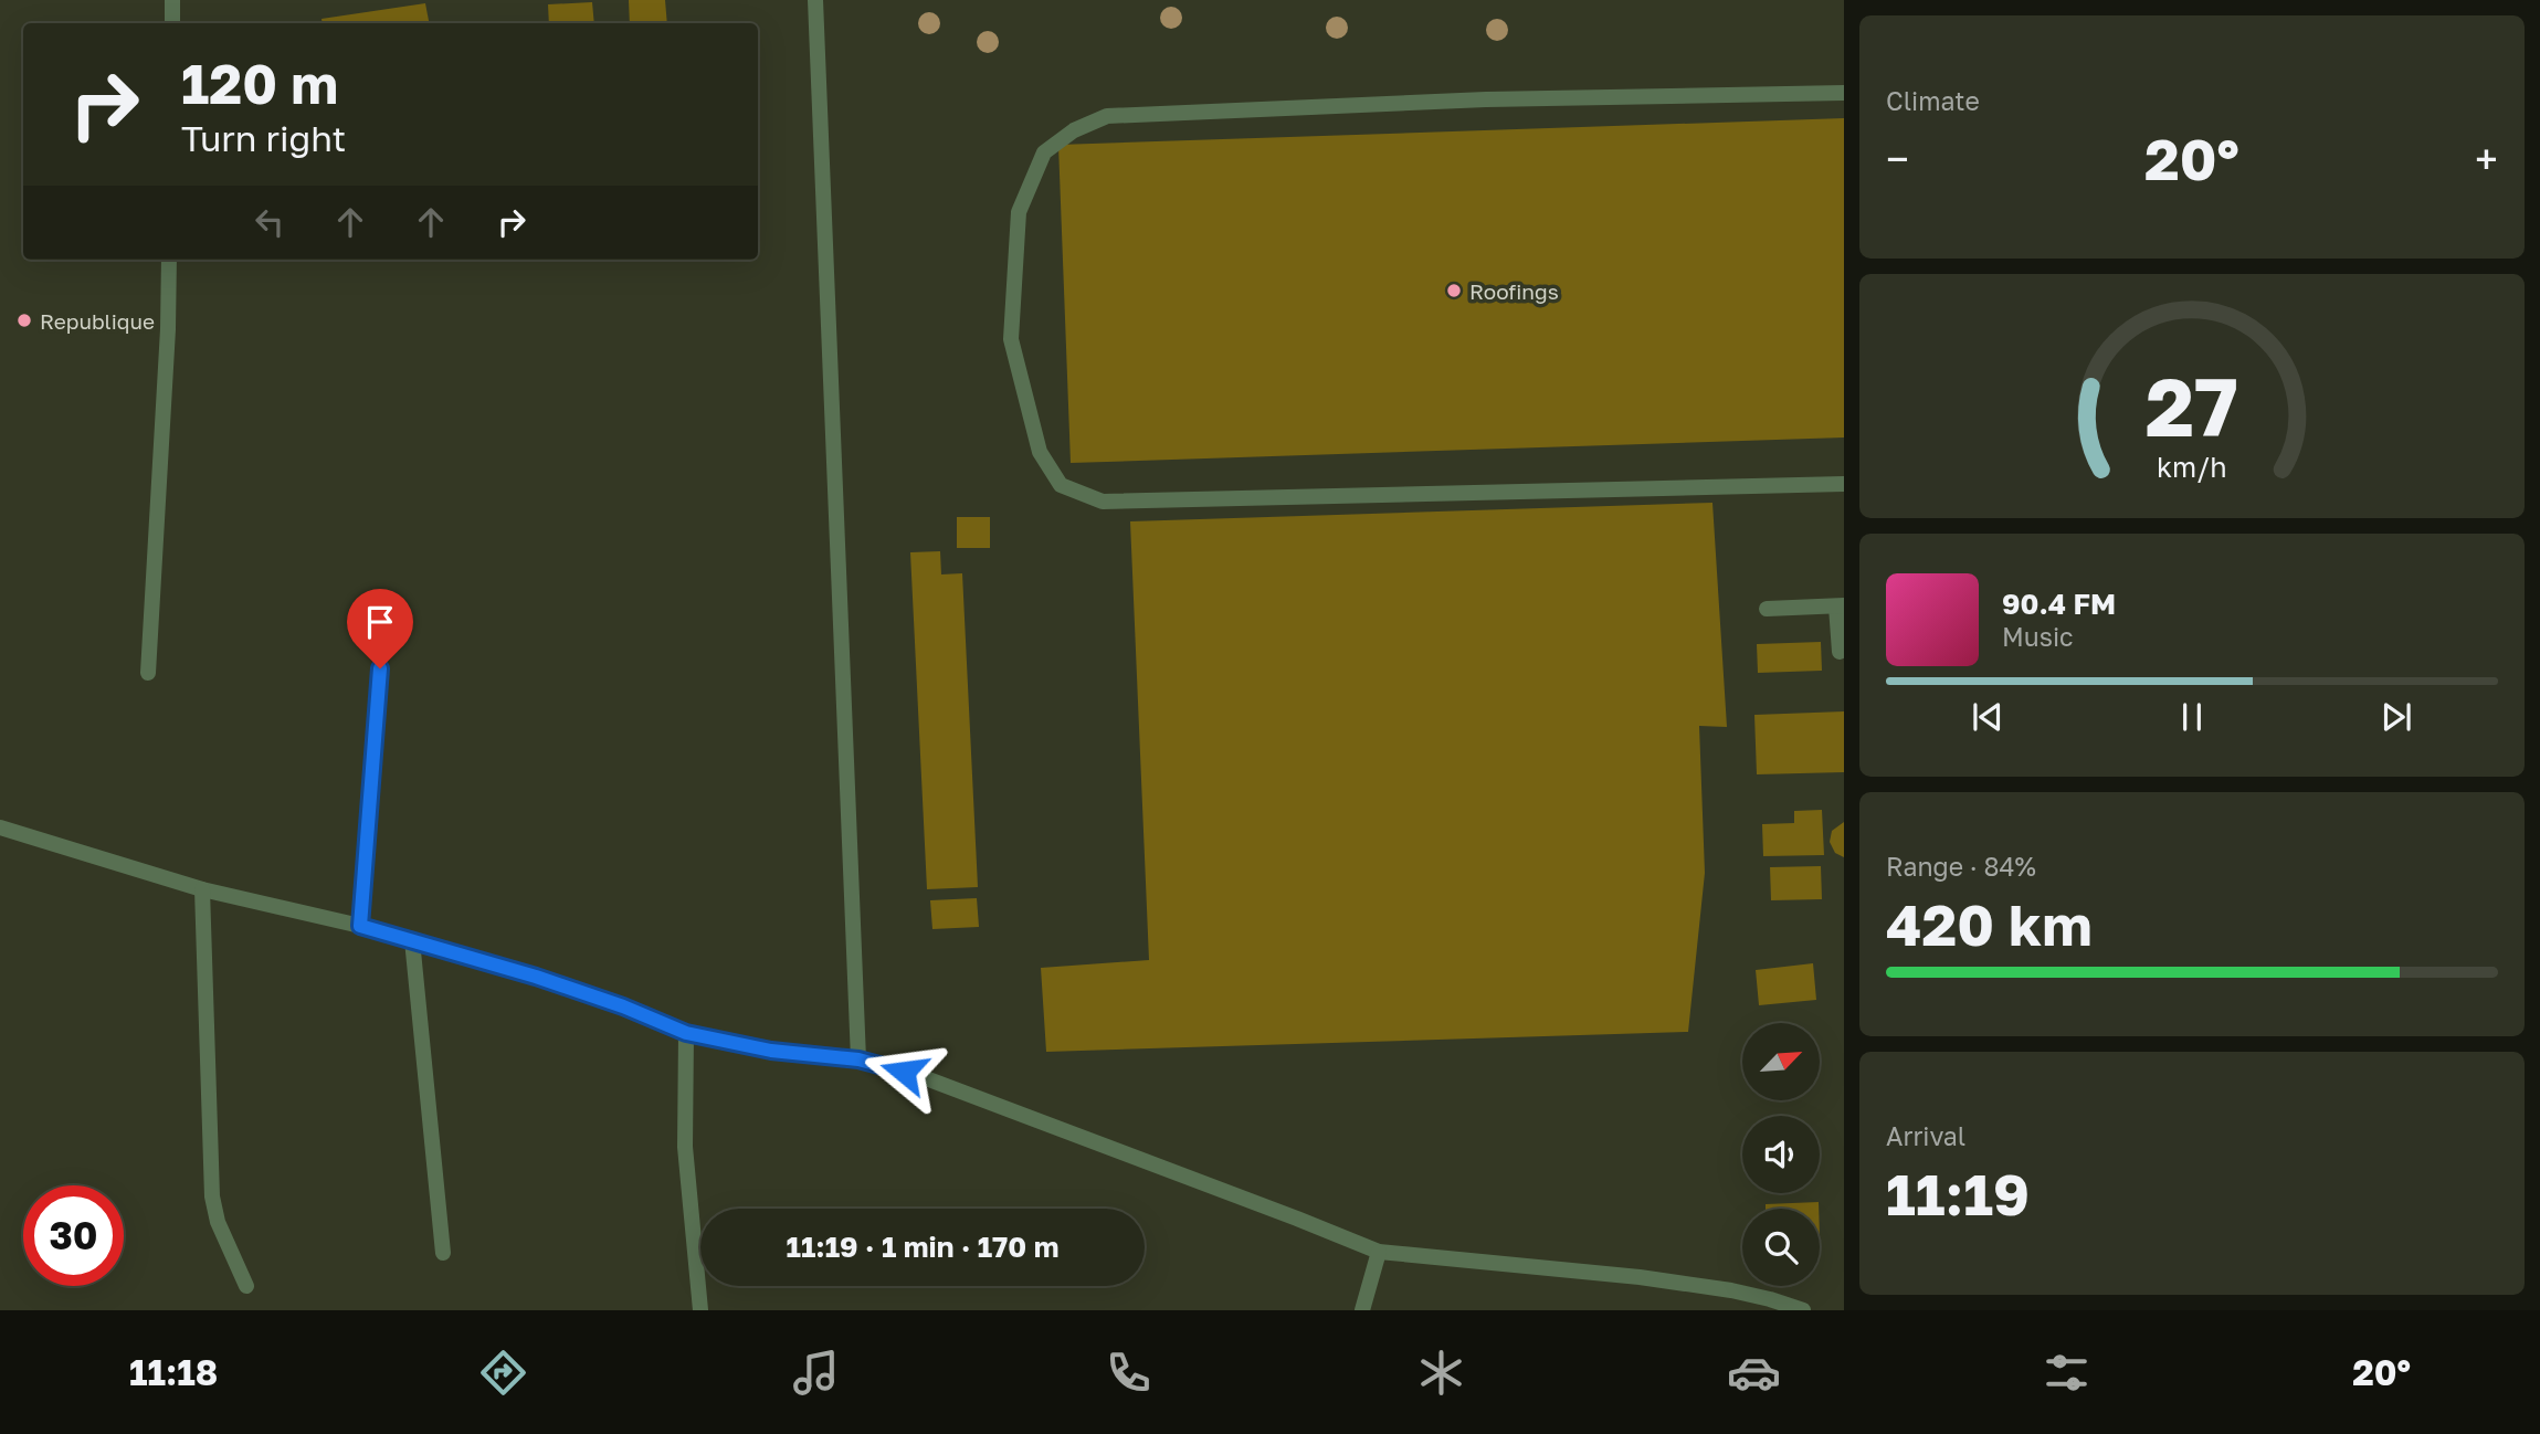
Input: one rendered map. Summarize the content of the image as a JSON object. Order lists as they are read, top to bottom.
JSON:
{
  "places": ["Roofings", "Republique"],
  "north": "top right",
  "page": {
    "tile": [
      "Climate",
      ["Range · 84%", "420 km"],
      ["Arrival", "11:19"]
    ],
    "turn": ["120 m", "Turn right"],
    "heat": ["−", "20°", "+"],
    "song": ["90.4 FM", "Music"],
    "limit": "30",
    "trip": "11:19 · 1 min · 170 m",
    "tabs": ["11:18", "20°"],
    "gauge": ["27", "km/h"]
  }
}
